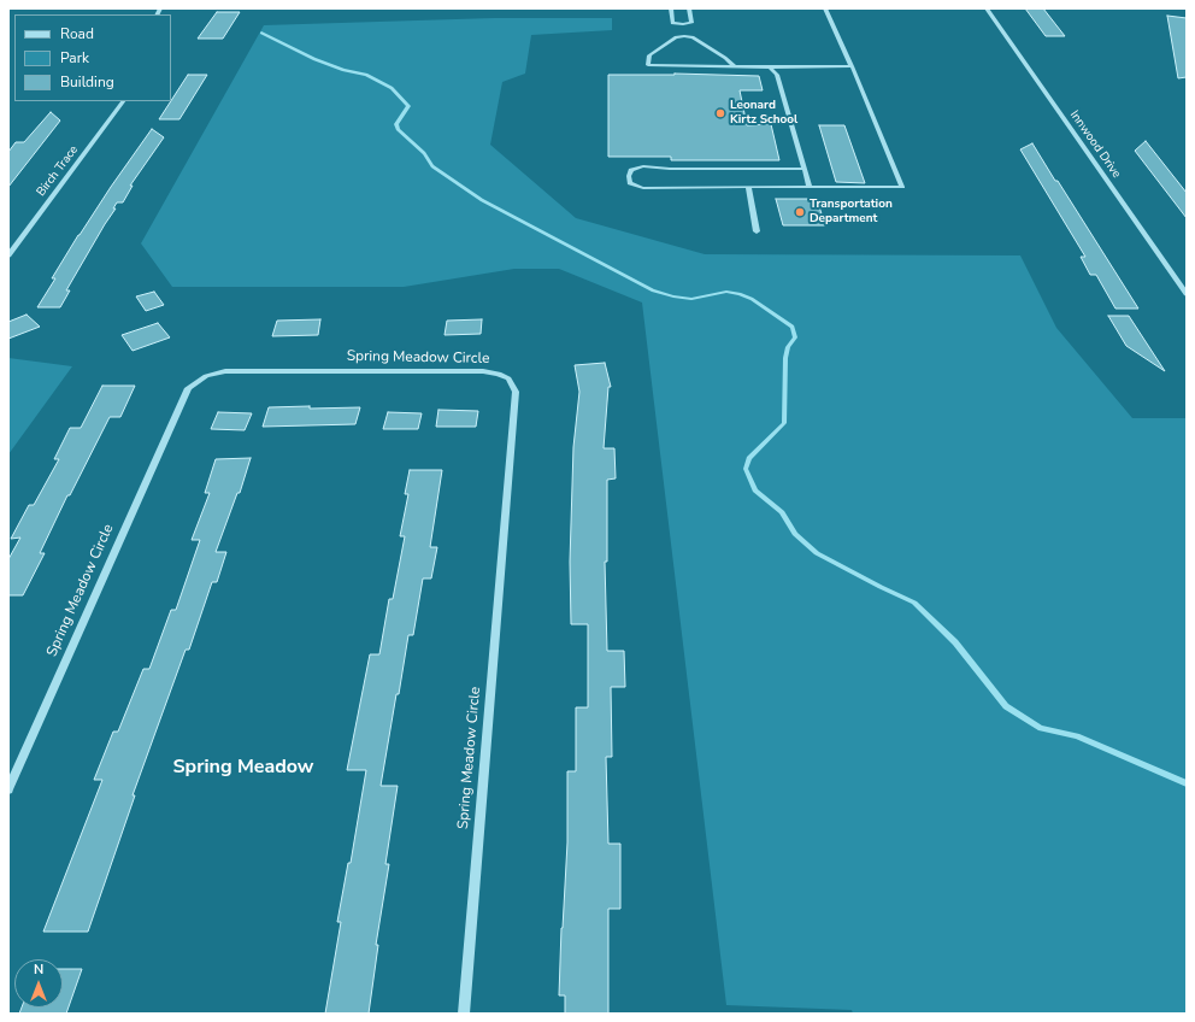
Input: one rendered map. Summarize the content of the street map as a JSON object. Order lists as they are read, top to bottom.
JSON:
{
  "streets": {
    "street": ["Innwood Drive", "Birch Trace", "Spring Meadow Circle"]
  },
  "districts": ["Spring Meadow"],
  "places": ["Leonard Kirtz School", "Transportation Department"],
  "legend": ["Road", "Park", "Building"],
  "north": "top"
}
